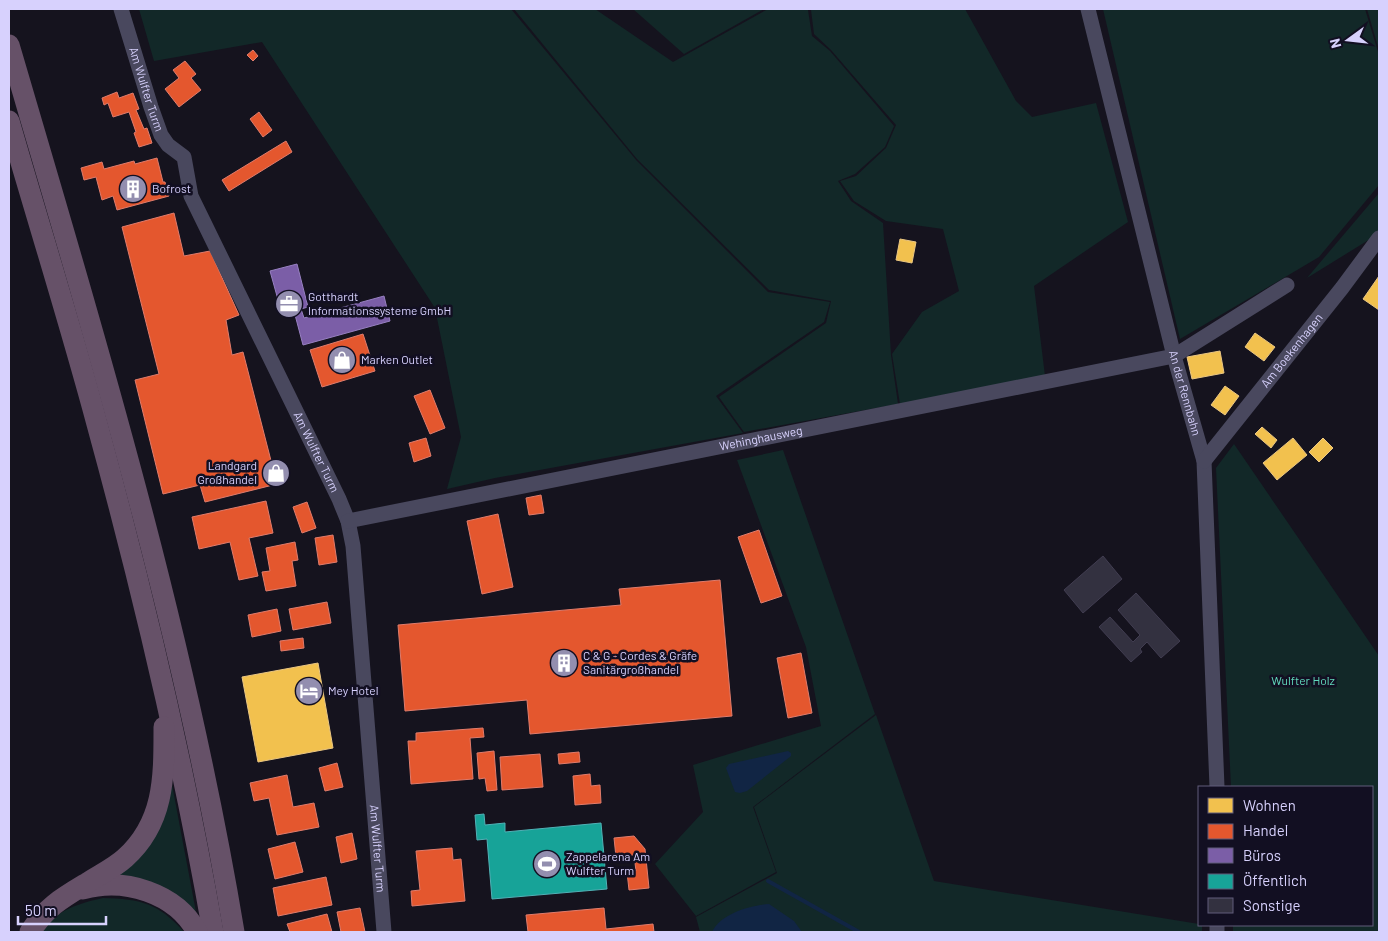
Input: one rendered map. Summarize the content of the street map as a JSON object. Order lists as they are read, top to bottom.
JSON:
{
  "streets": {
    "street": [
      "Am Wulfter Turm",
      "Am Boekenhagen",
      "An der Rennbahn",
      "Wehinghausweg"
    ]
  },
  "crossings": [
    ["Am Wulfter Turm", "Wehinghausweg"],
    ["Am Boekenhagen", "An der Rennbahn"],
    ["An der Rennbahn", "Wehinghausweg"]
  ],
  "parks": ["Wulfter Holz"],
  "places": {
    "building": ["Bofrost", "C & G - Cordes & Gräfe Sanitärgroßhandel"],
    "office": ["Gotthardt Informationssysteme GmbH"],
    "shop": ["Marken Outlet", "Landgard Großhandel"],
    "hotel": ["Mey Hotel"],
    "sports": ["Zappelarena Am Wulfter Turm"]
  },
  "legend": [
    "Wohnen",
    "Handel",
    "Büros",
    "Öffentlich",
    "Sonstige"
  ],
  "scale_bar": "50 m",
  "north": "left"
}
